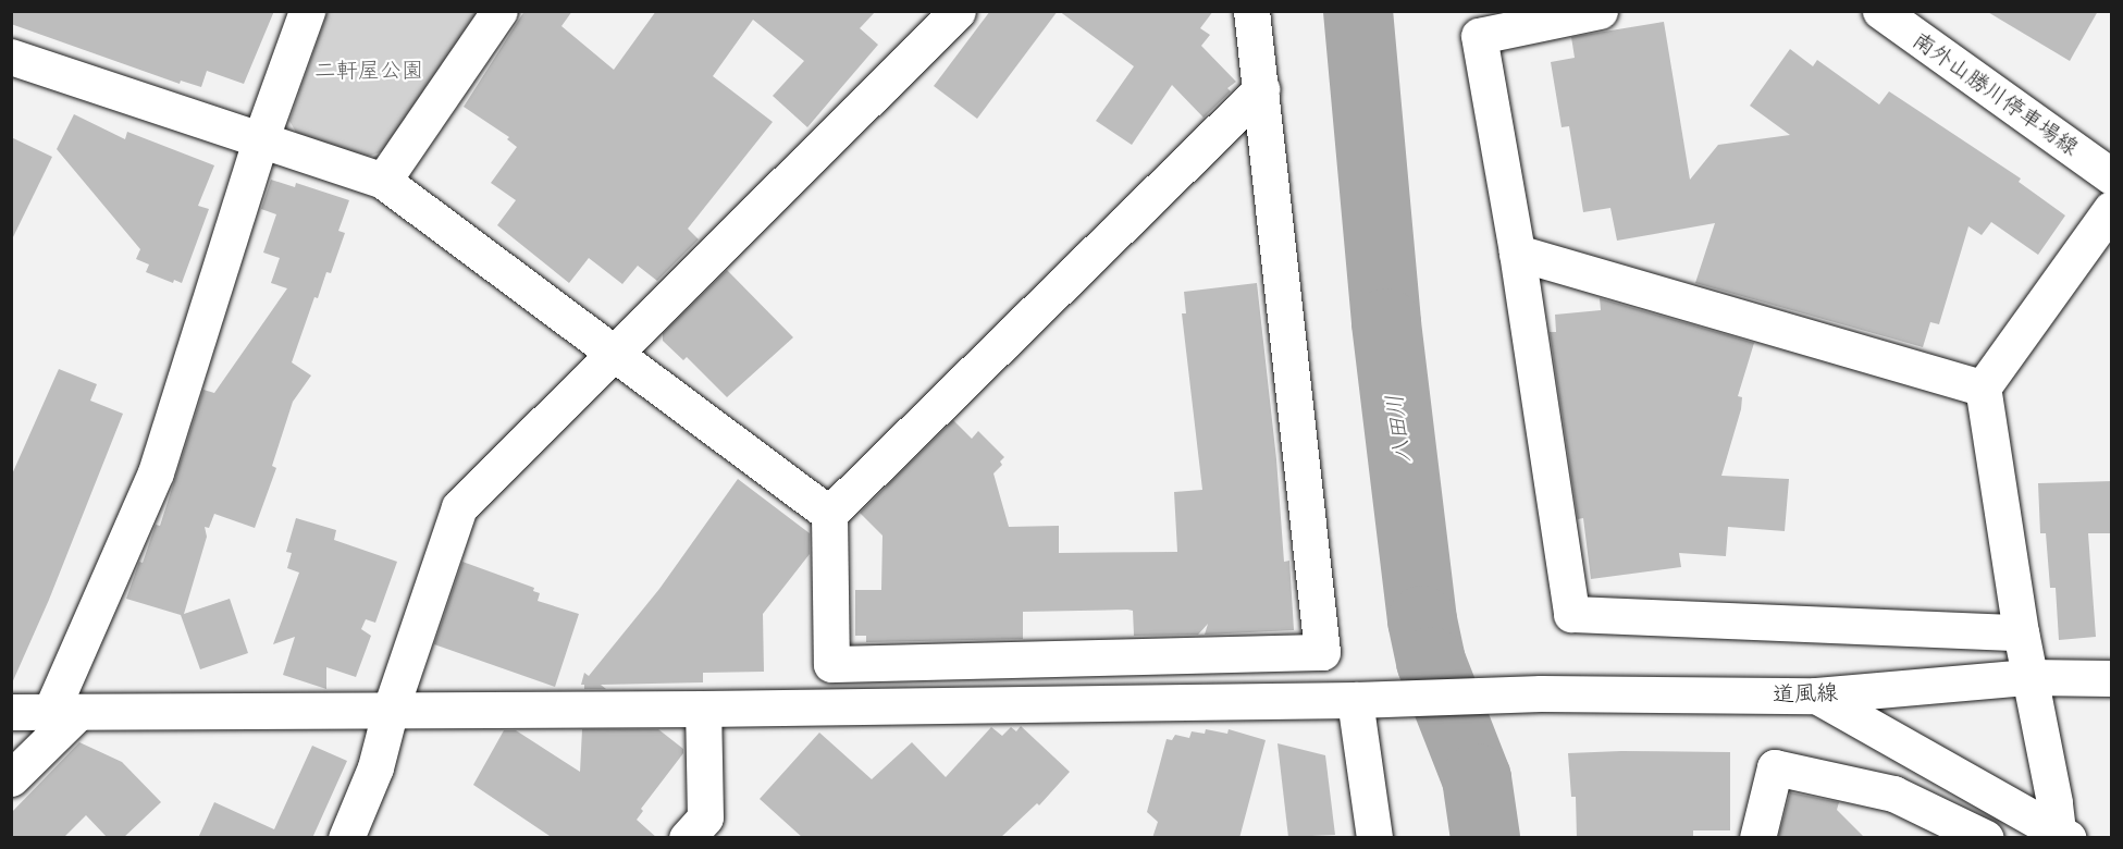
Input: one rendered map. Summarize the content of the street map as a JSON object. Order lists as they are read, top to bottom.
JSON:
{
  "streets": {
    "street": ["南外山勝川停車場線", "道風線"]
  },
  "water": ["八田川"],
  "parks": ["二軒屋公園"]
}
